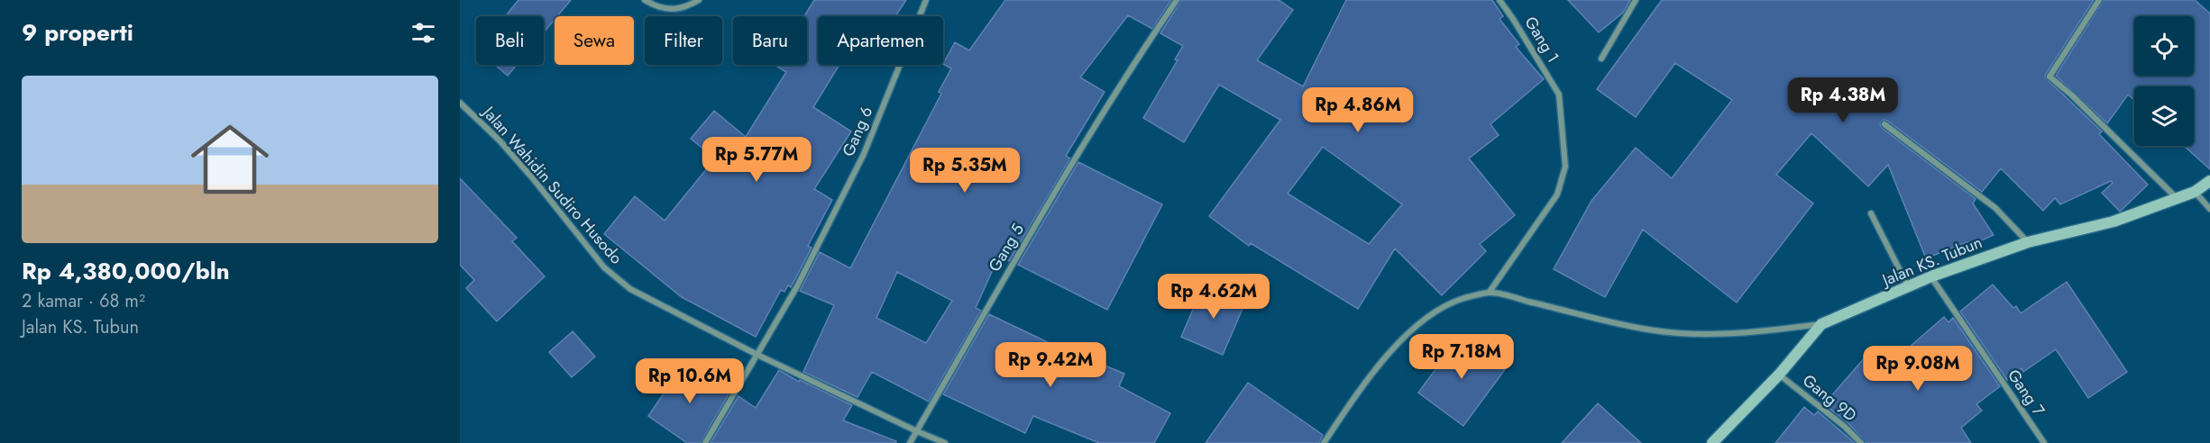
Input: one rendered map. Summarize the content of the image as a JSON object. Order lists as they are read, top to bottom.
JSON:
{
  "streets": {
    "street": [
      "Gang 1",
      "Gang 6",
      "Jalan Wahidin Sudiro Husodo",
      "Gang 5",
      "Jalan KS. Tubun",
      "Gang 7",
      "Gang 9D"
    ]
  },
  "crossings": [
    ["Gang 6", "Jalan Wahidin Sudiro Husodo"],
    ["Jalan Wahidin Sudiro Husodo", "Gang 5"],
    ["Jalan KS. Tubun", "Gang 7"],
    ["Jalan KS. Tubun", "Gang 9D"]
  ],
  "page": {
    "heading": "9 properti",
    "chip": [
      "Beli",
      "Sewa",
      "Filter",
      "Baru",
      "Apartemen"
    ],
    "list": [
      {
        "name": "Rp 4,380,000/bln",
        "note": "2 kamar · 68 m² · Jalan KS. Tubun"
      }
    ],
    "price": [
      "Rp 4.38M",
      "Rp 4.86M",
      "Rp 5.77M",
      "Rp 5.35M",
      "Rp 4.62M",
      "Rp 7.18M",
      "Rp 9.42M",
      "Rp 9.08M",
      "Rp 10.6M"
    ]
  }
}
